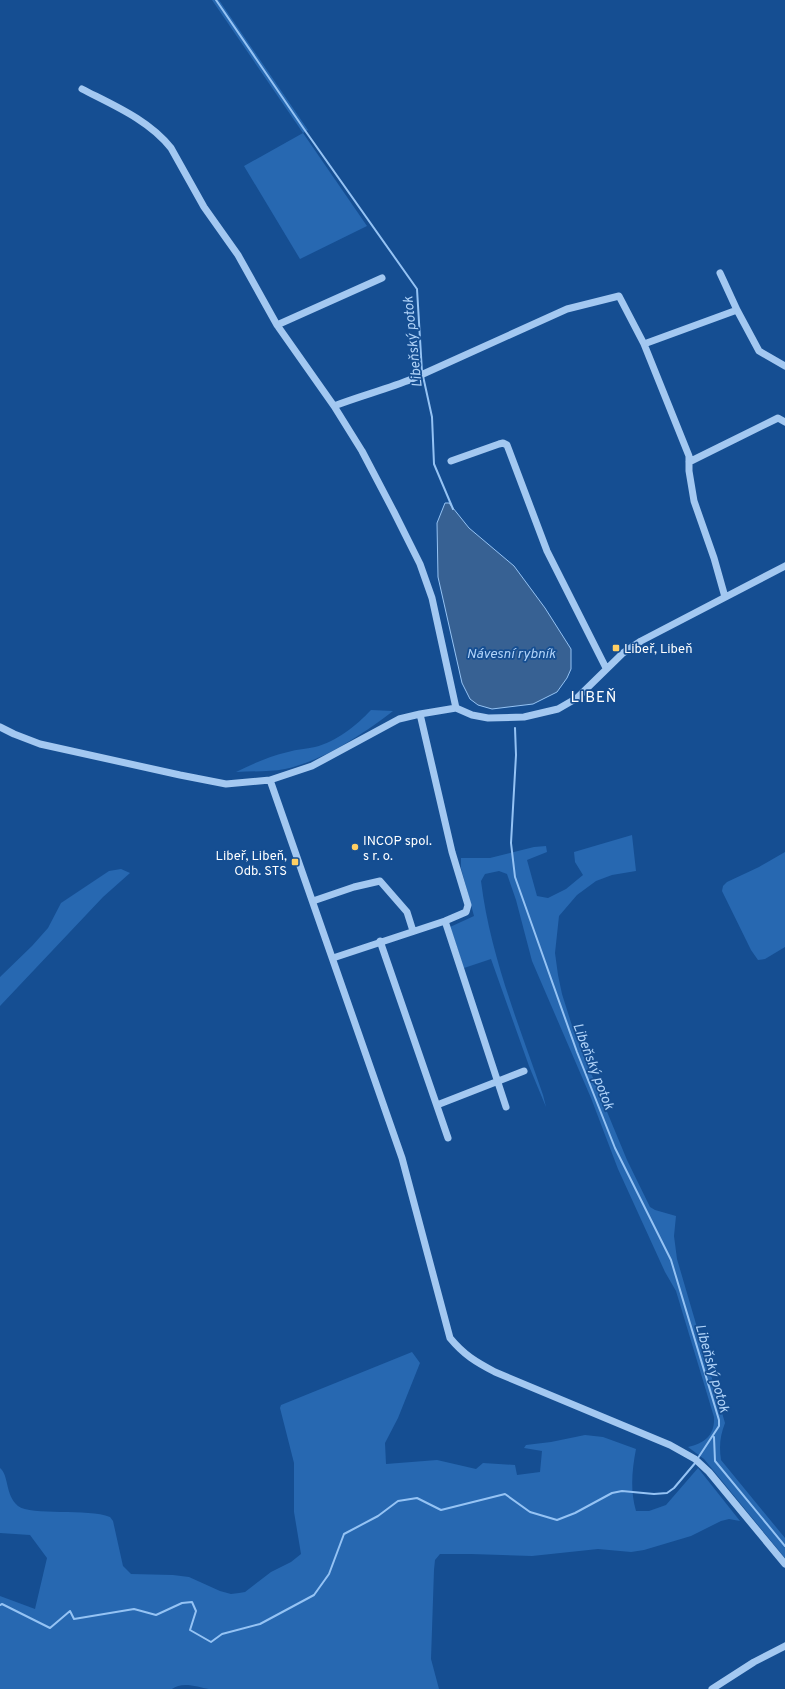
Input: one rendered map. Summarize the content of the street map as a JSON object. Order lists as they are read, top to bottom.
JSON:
{
  "districts": ["LIBEŇ"],
  "water": ["Libeňský potok", "Návesní rybník"],
  "places": {
    "transit": ["Libeř, Libeň", "Libeř, Libeň, Odb. STS"],
    "other": ["INCOP spol. s r. o."]
  }
}
